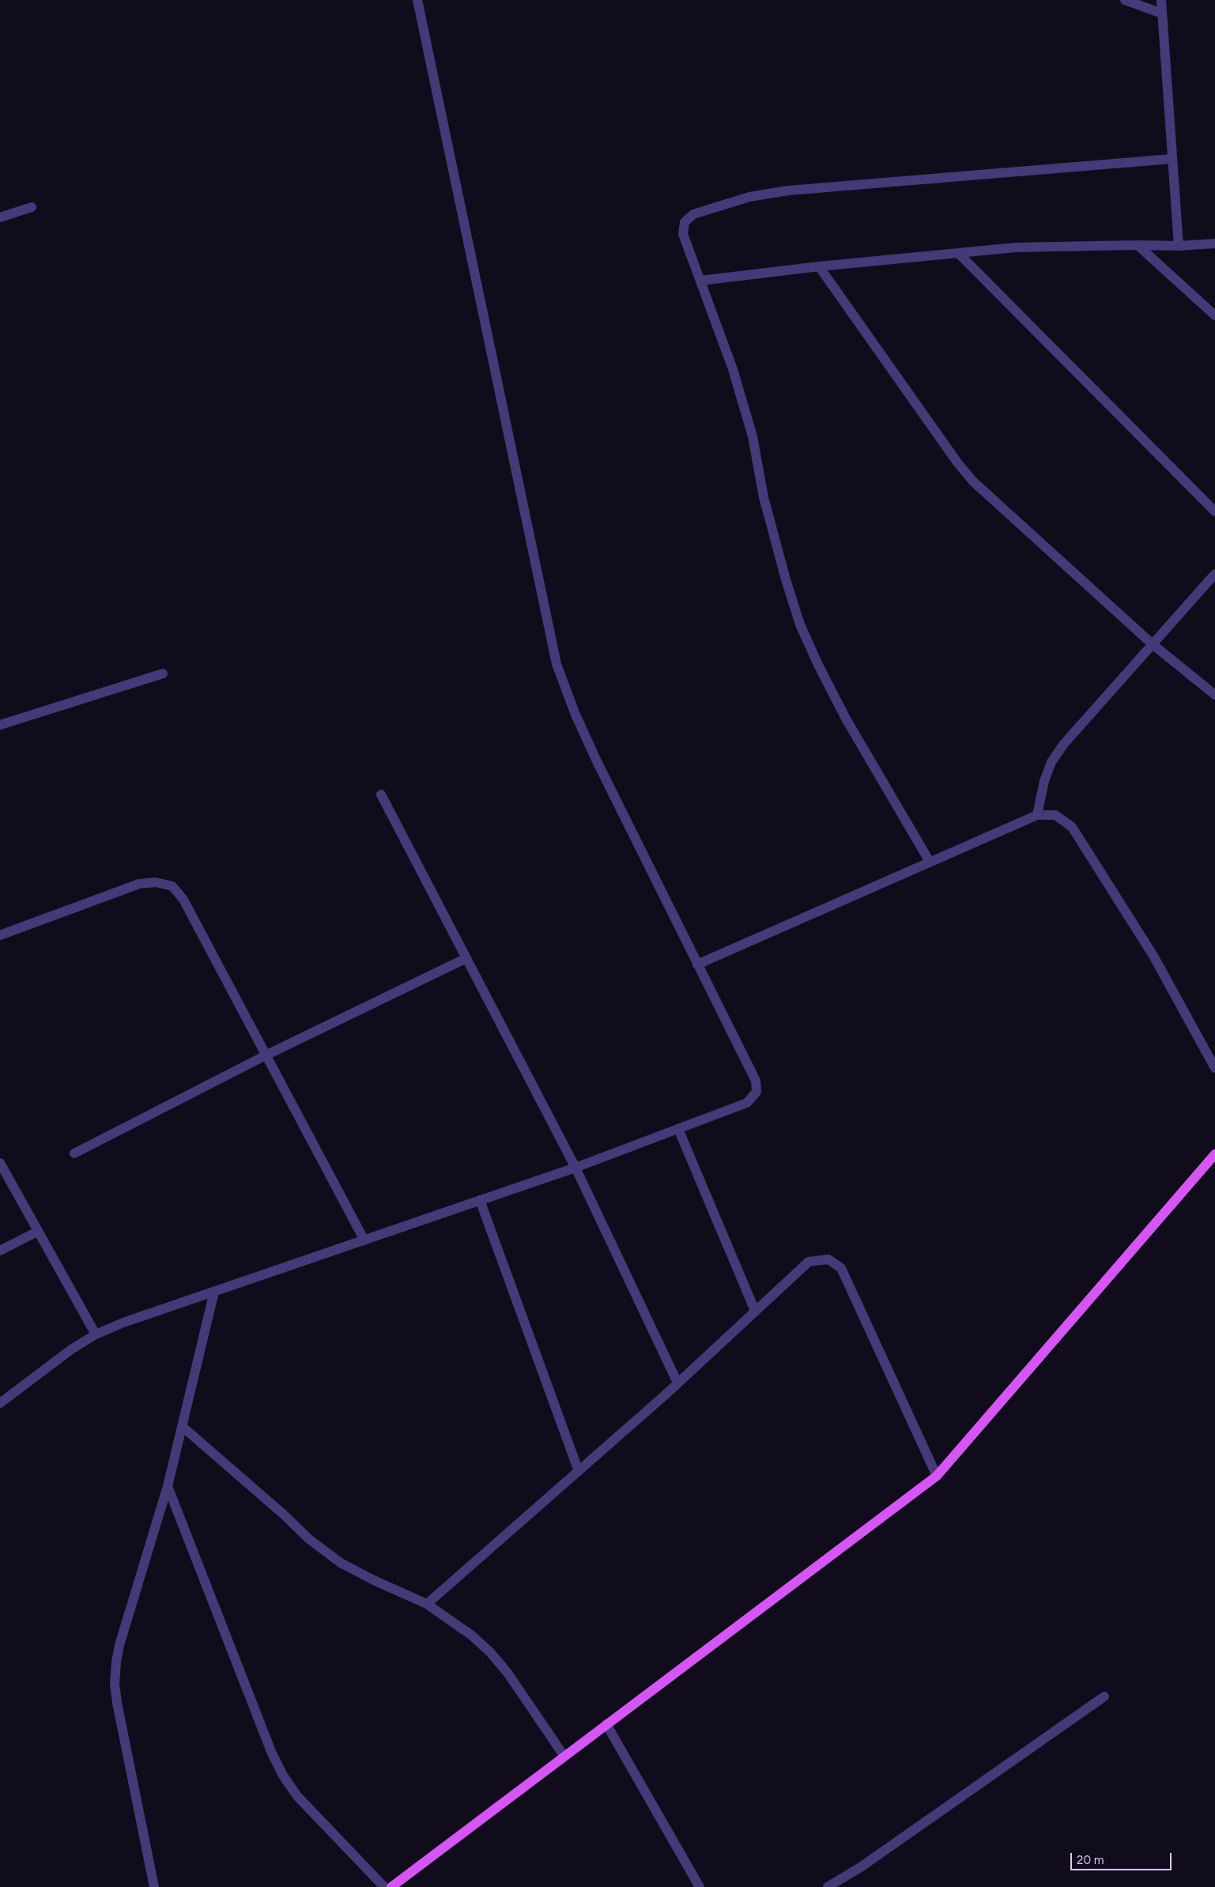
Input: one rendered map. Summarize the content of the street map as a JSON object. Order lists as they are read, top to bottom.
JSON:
{
  "scale_bar": "20 m"
}
